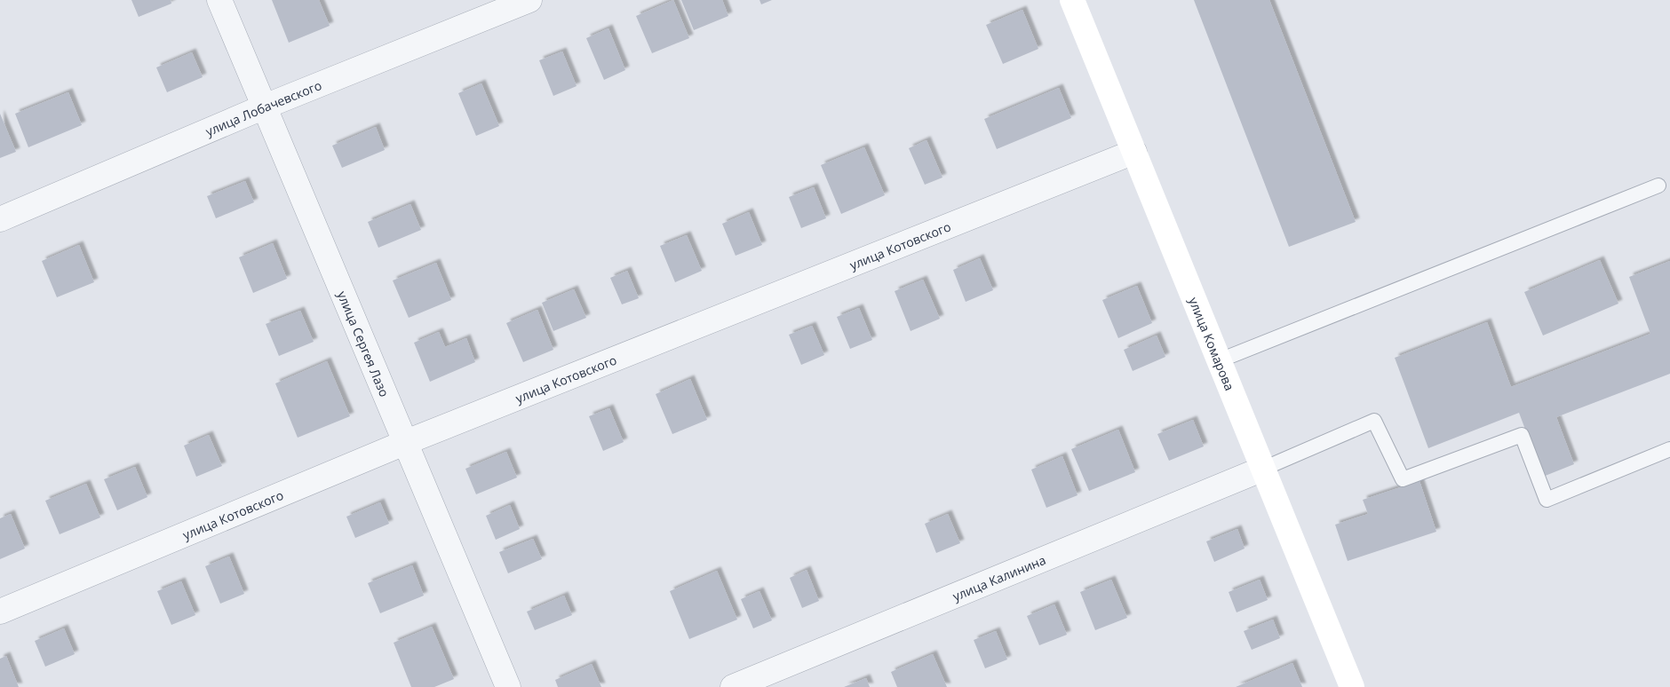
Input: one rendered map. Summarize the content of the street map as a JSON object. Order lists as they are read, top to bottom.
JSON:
{
  "streets": {
    "main road": ["улица Комарова"],
    "street": [
      "улица Лобачевского",
      "улица Котовского",
      "улица Сергея Лазо",
      "улица Калинина"
    ]
  },
  "crossings": [
    ["улица Лобачевского", "улица Сергея Лазо"],
    ["улица Котовского", "улица Сергея Лазо"],
    ["улица Котовского", "улица Комарова"],
    ["улица Комарова", "улица Калинина"]
  ]
}
